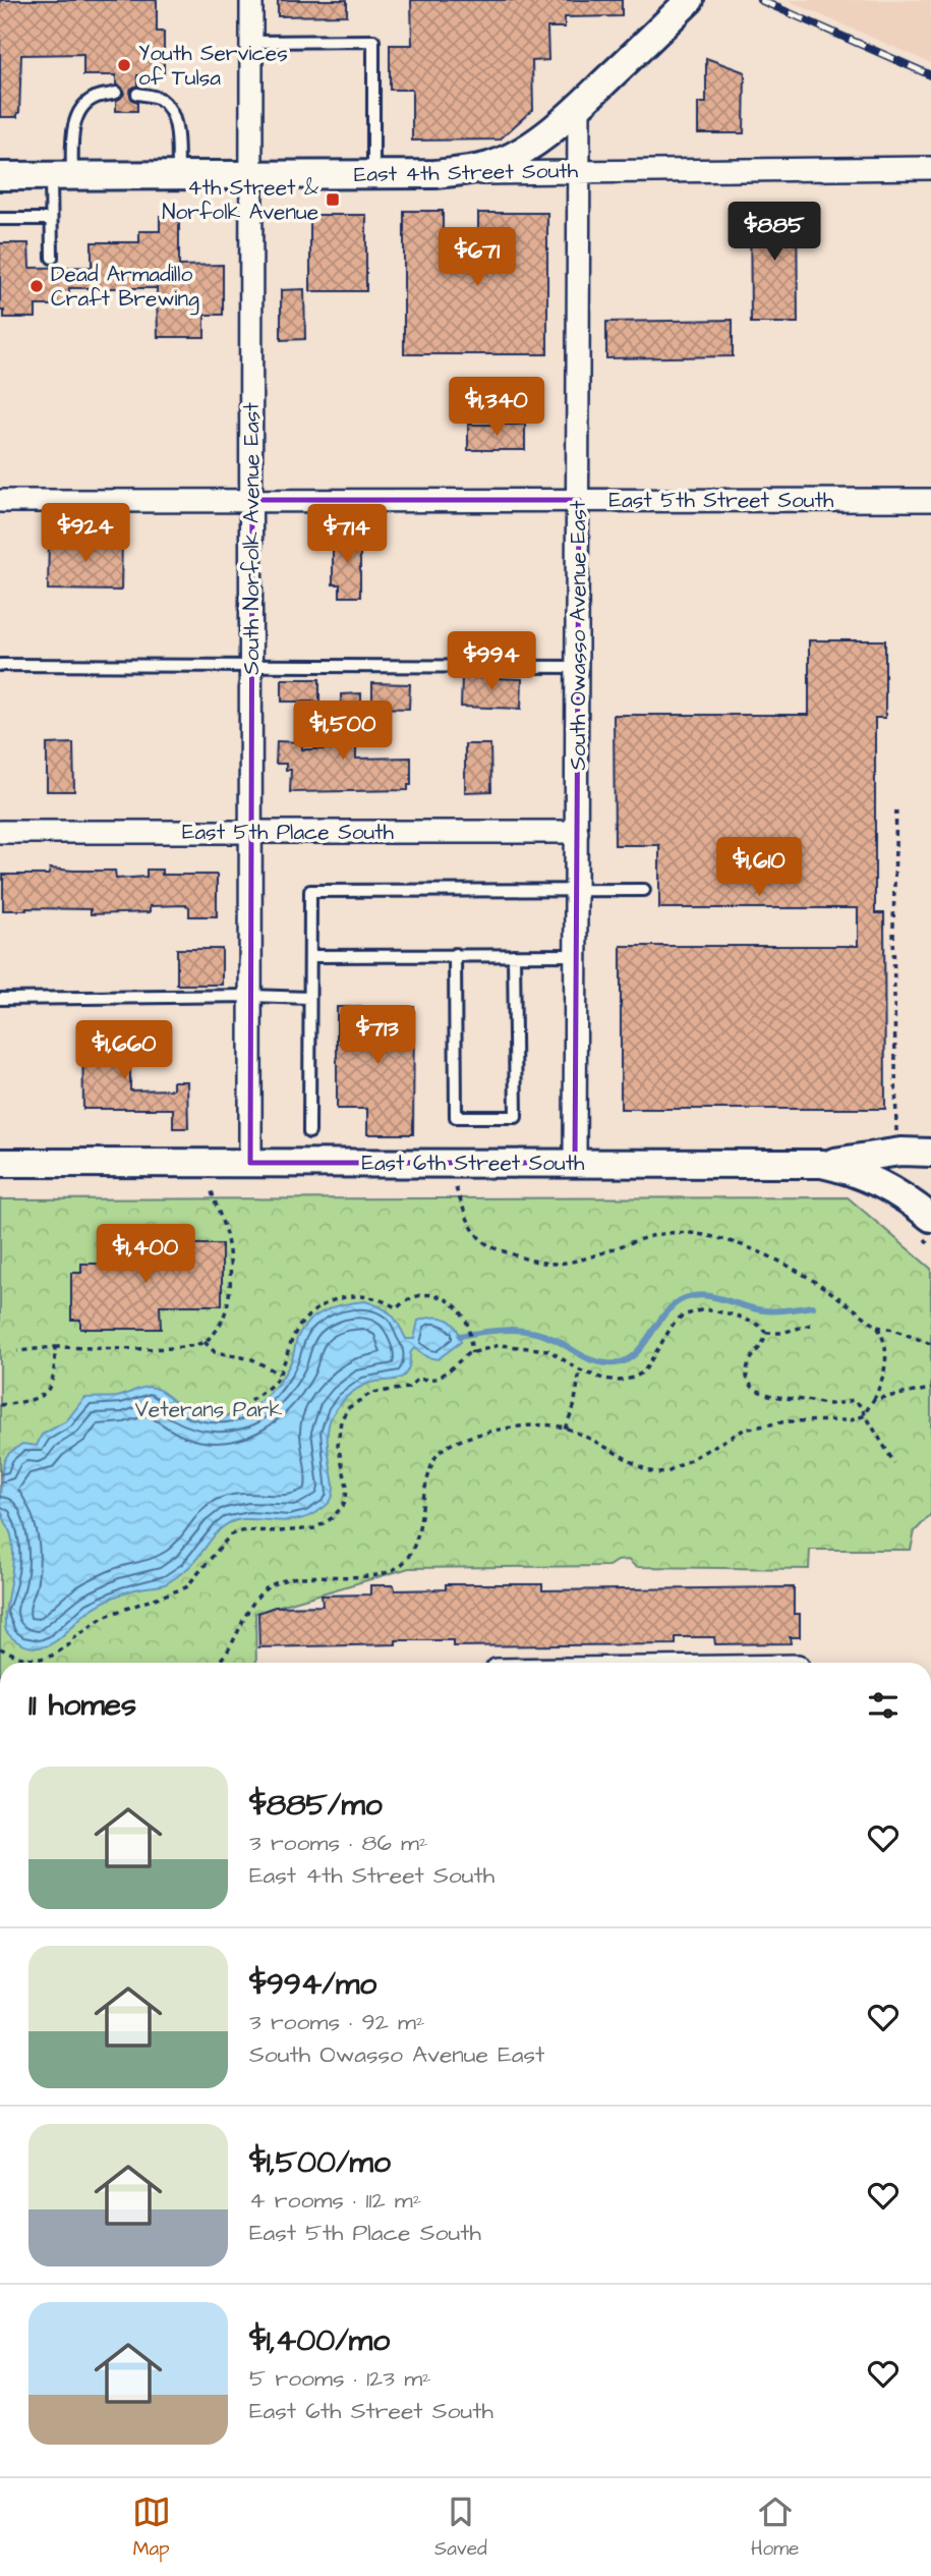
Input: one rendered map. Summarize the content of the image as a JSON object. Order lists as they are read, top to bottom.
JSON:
{
  "streets": {
    "street": [
      "East 4th Street South",
      "East 5th Street South",
      "South Norfolk Avenue East",
      "South Owasso Avenue East",
      "East 5th Place South",
      "East 6th Street South"
    ]
  },
  "crossings": [
    ["East 4th Street South", "South Norfolk Avenue East"],
    ["East 4th Street South", "South Owasso Avenue East"],
    ["East 5th Street South", "South Norfolk Avenue East"],
    ["East 5th Street South", "South Owasso Avenue East"],
    ["South Norfolk Avenue East", "East 5th Place South"],
    ["South Norfolk Avenue East", "East 6th Street South"],
    ["South Owasso Avenue East", "East 5th Place South"],
    ["South Owasso Avenue East", "East 6th Street South"]
  ],
  "parks": ["Veterans Park"],
  "places": {
    "other": ["Youth Services of Tulsa", "Dead Armadillo Craft Brewing"],
    "transit": ["4th Street & Norfolk Avenue"]
  },
  "page": {
    "price": [
      "$885",
      "$671",
      "$1,340",
      "$924",
      "$714",
      "$994",
      "$1,500",
      "$1,610",
      "$713",
      "$1,660",
      "$1,400"
    ],
    "heading": "11 homes",
    "list": [
      {
        "name": "$885/mo",
        "note": "3 rooms · 86 m² · East 4th Street South"
      },
      {
        "name": "$994/mo",
        "note": "3 rooms · 92 m² · South Owasso Avenue East"
      },
      {
        "name": "$1,500/mo",
        "note": "4 rooms · 112 m² · East 5th Place South"
      },
      {
        "name": "$1,400/mo",
        "note": "5 rooms · 123 m² · East 6th Street South"
      }
    ],
    "tabs": ["Map", "Saved", "Home"]
  }
}
